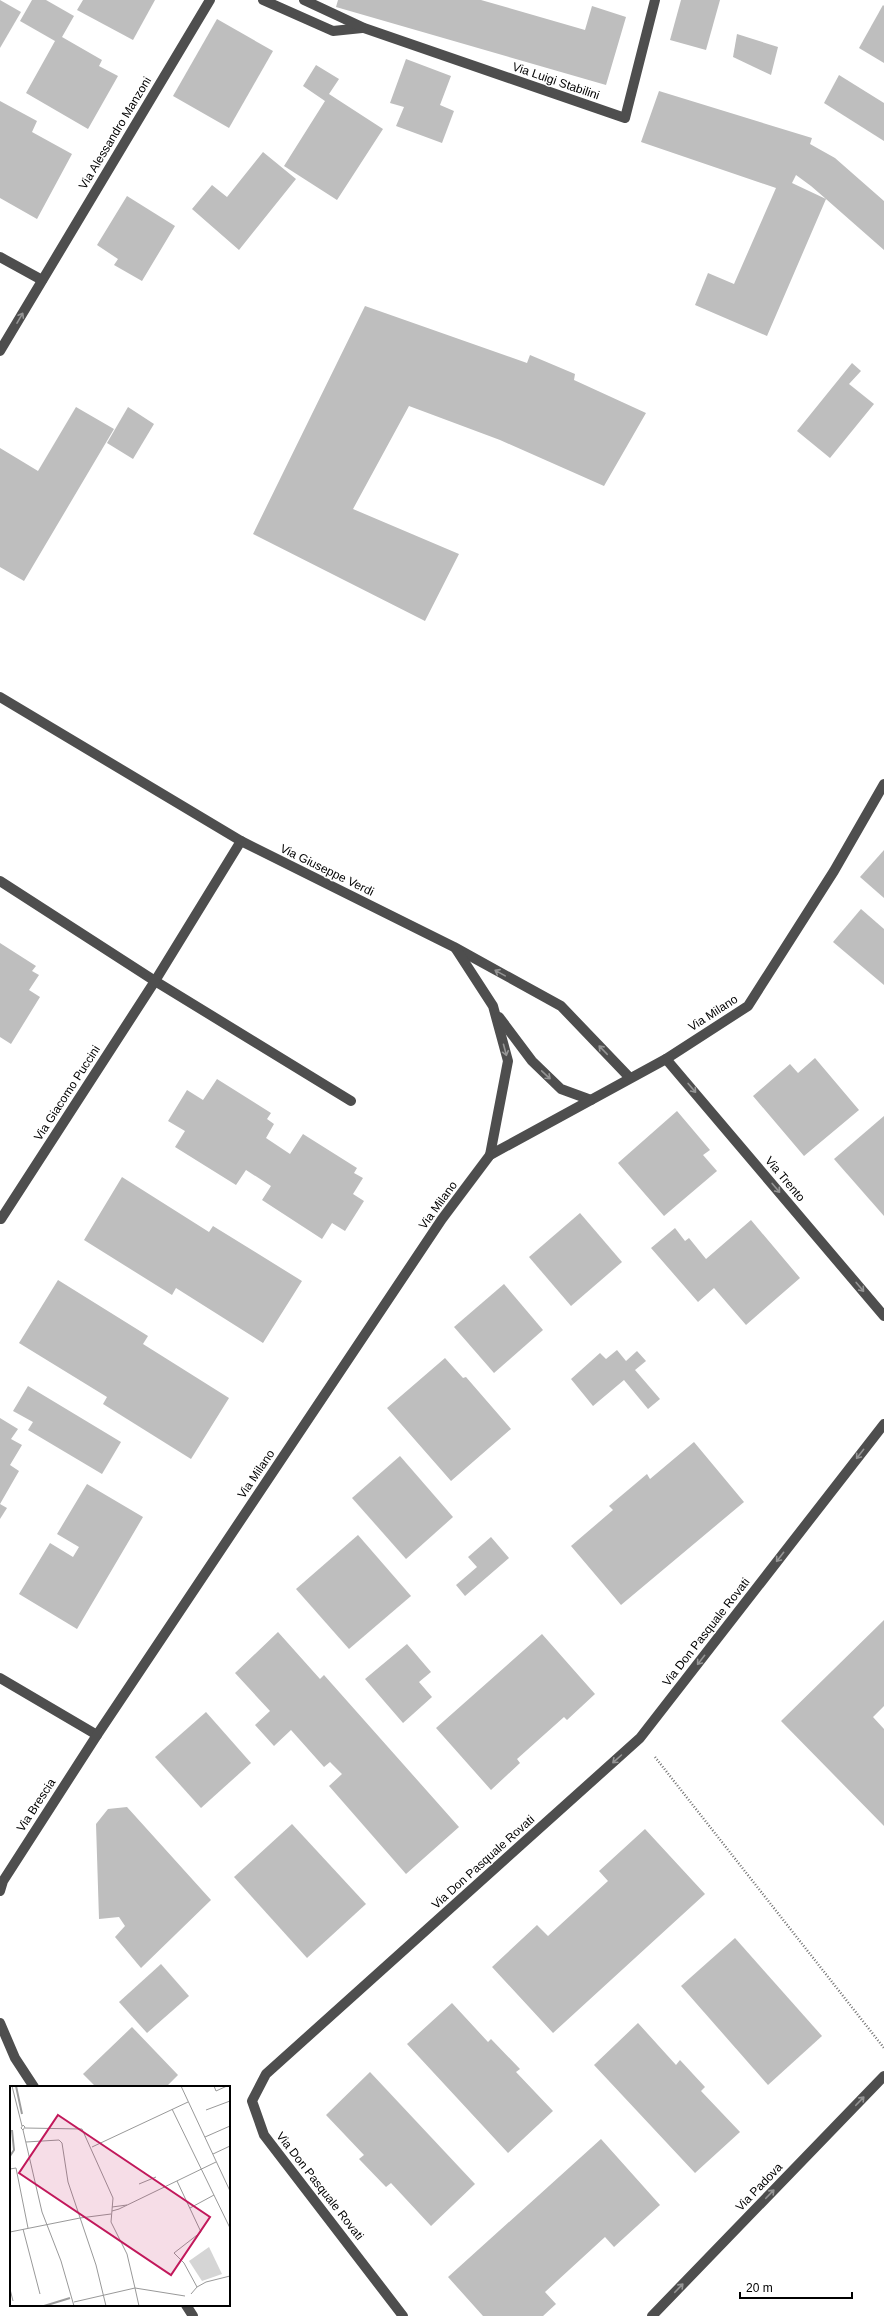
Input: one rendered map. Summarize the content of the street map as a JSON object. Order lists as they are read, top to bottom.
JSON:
{
  "streets": {
    "street": [
      "Via Luigi Stabilini",
      "Via Alessandro Manzoni",
      "Via Giuseppe Verdi",
      "Via Milano",
      "Via Giacomo Puccini",
      "Via Trento",
      "Via Don Pasquale Rovati",
      "Via Brescia",
      "Via Padova"
    ]
  },
  "crossings": [
    ["Via Giuseppe Verdi", "Via Milano"],
    ["Via Giuseppe Verdi", "Via Giacomo Puccini"],
    ["Via Milano", "Via Trento"],
    ["Via Milano", "Via Brescia"]
  ],
  "one_way": ["Via Trento", "Via Don Pasquale Rovati", "Via Padova"],
  "scale_bar": "20 m"
}
